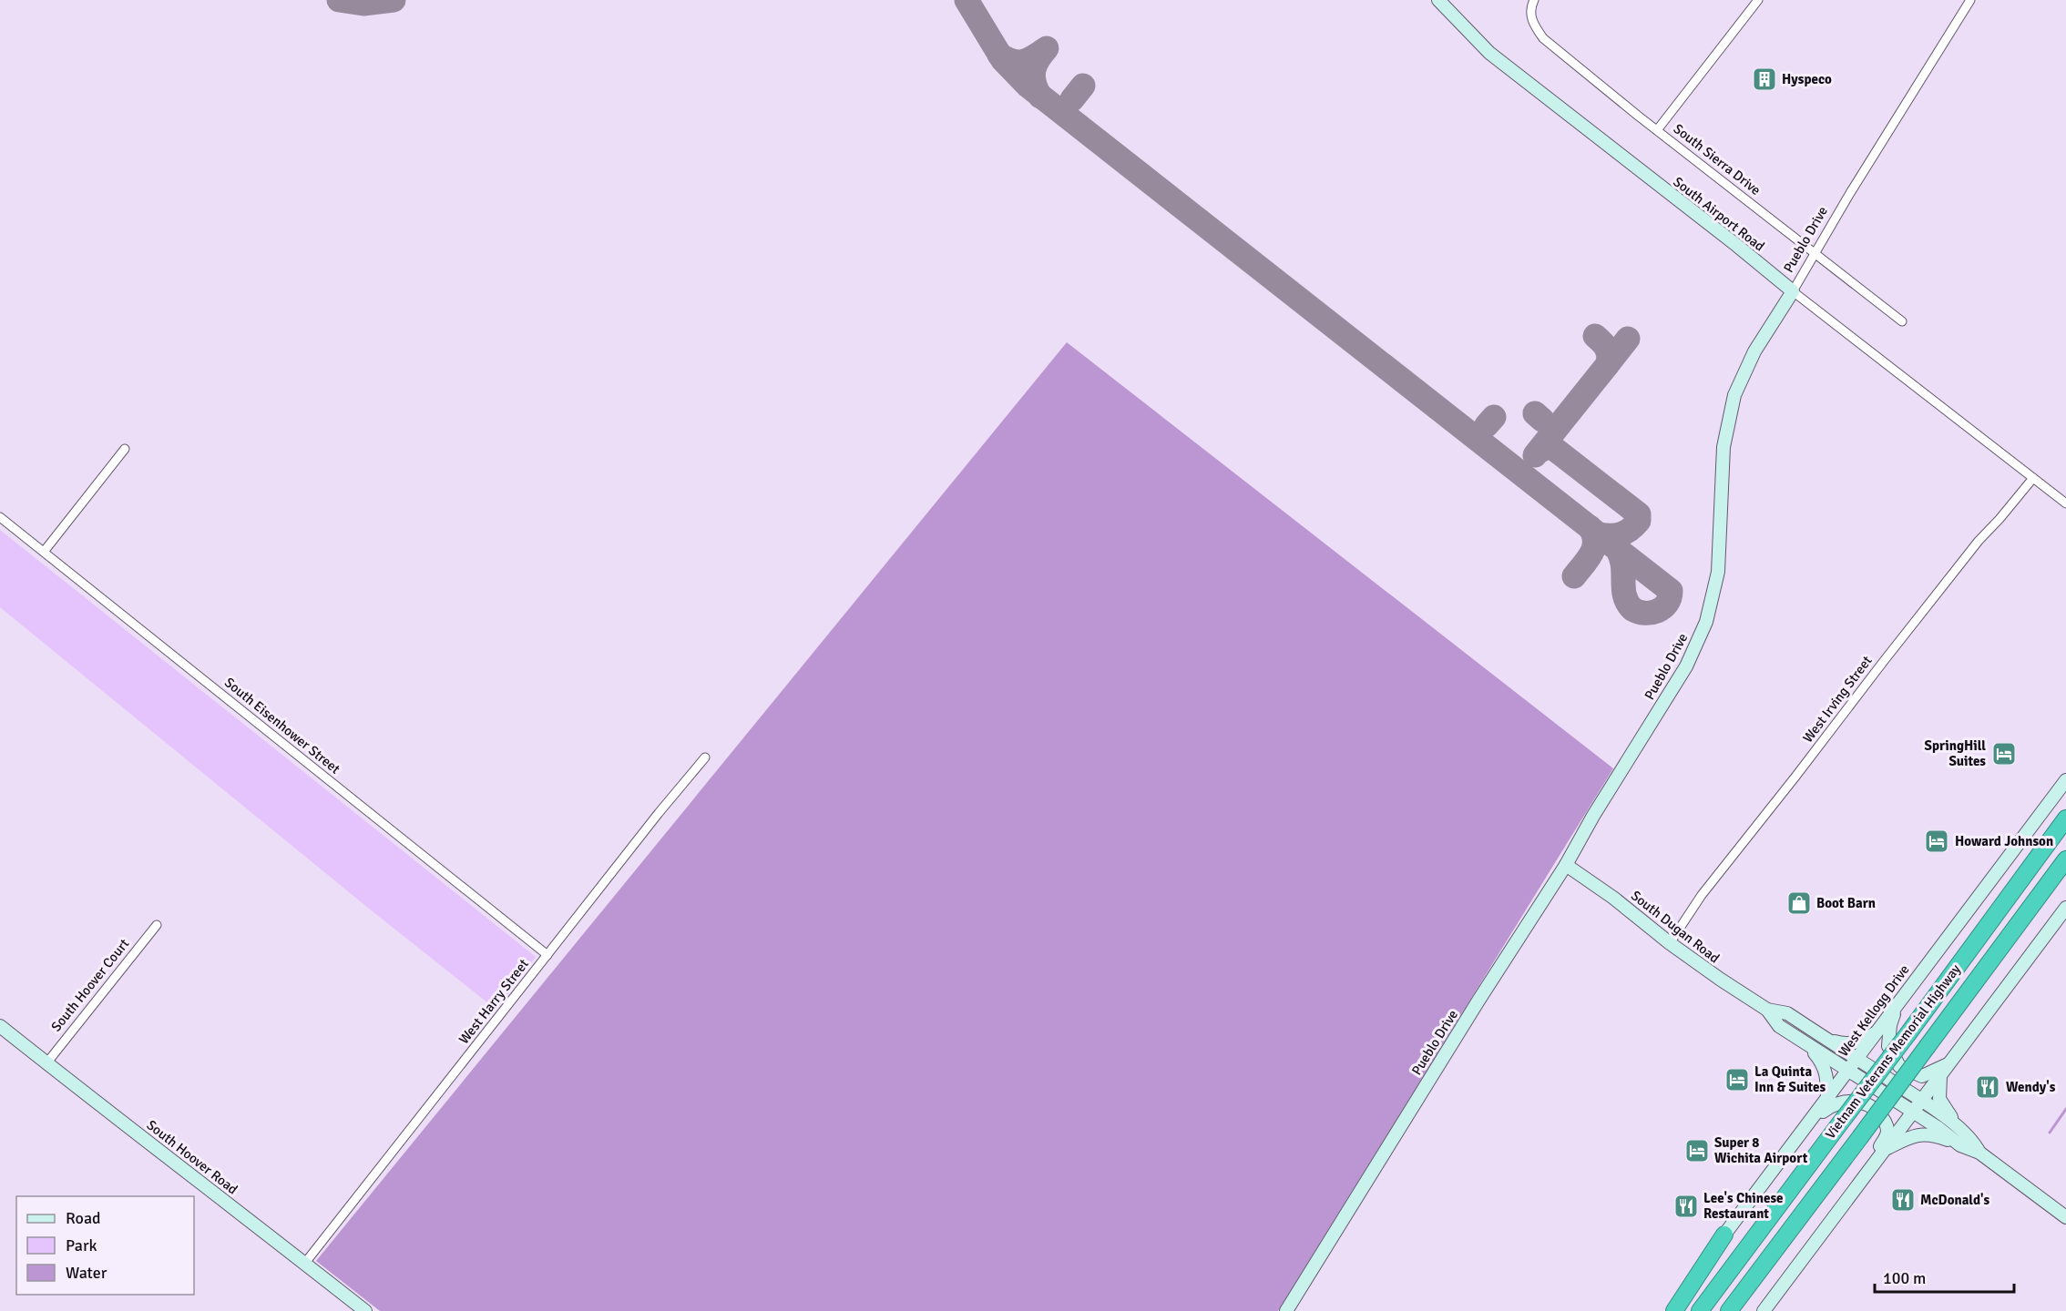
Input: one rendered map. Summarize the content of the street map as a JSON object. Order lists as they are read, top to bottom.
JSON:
{
  "streets": {
    "highway": ["Vietnam Veterans Memorial Highway"],
    "street": [
      "South Sierra Drive",
      "South Airport Road",
      "Pueblo Drive",
      "West Irving Street",
      "South Eisenhower Street",
      "South Dugan Road",
      "South Hoover Court",
      "West Harry Street",
      "West Kellogg Drive",
      "South Hoover Road"
    ]
  },
  "crossings": [
    ["South Sierra Drive", "Pueblo Drive"],
    ["South Airport Road", "Pueblo Drive"],
    ["South Airport Road", "West Irving Street"],
    ["Pueblo Drive", "South Dugan Road"],
    ["West Irving Street", "South Dugan Road"],
    ["South Eisenhower Street", "West Harry Street"],
    ["South Dugan Road", "West Kellogg Drive"],
    ["South Hoover Court", "South Hoover Road"],
    ["West Harry Street", "South Hoover Road"]
  ],
  "places": {
    "building": ["Hyspeco"],
    "hotel": [
      "SpringHill Suites",
      "Howard Johnson",
      "La Quinta Inn & Suites",
      "Super 8 Wichita Airport"
    ],
    "shop": ["Boot Barn"],
    "restaurant": ["Wendy's", "McDonald's", "Lee's Chinese Restaurant"]
  },
  "legend": ["Road", "Park", "Water"],
  "scale_bar": "100 m"
}
